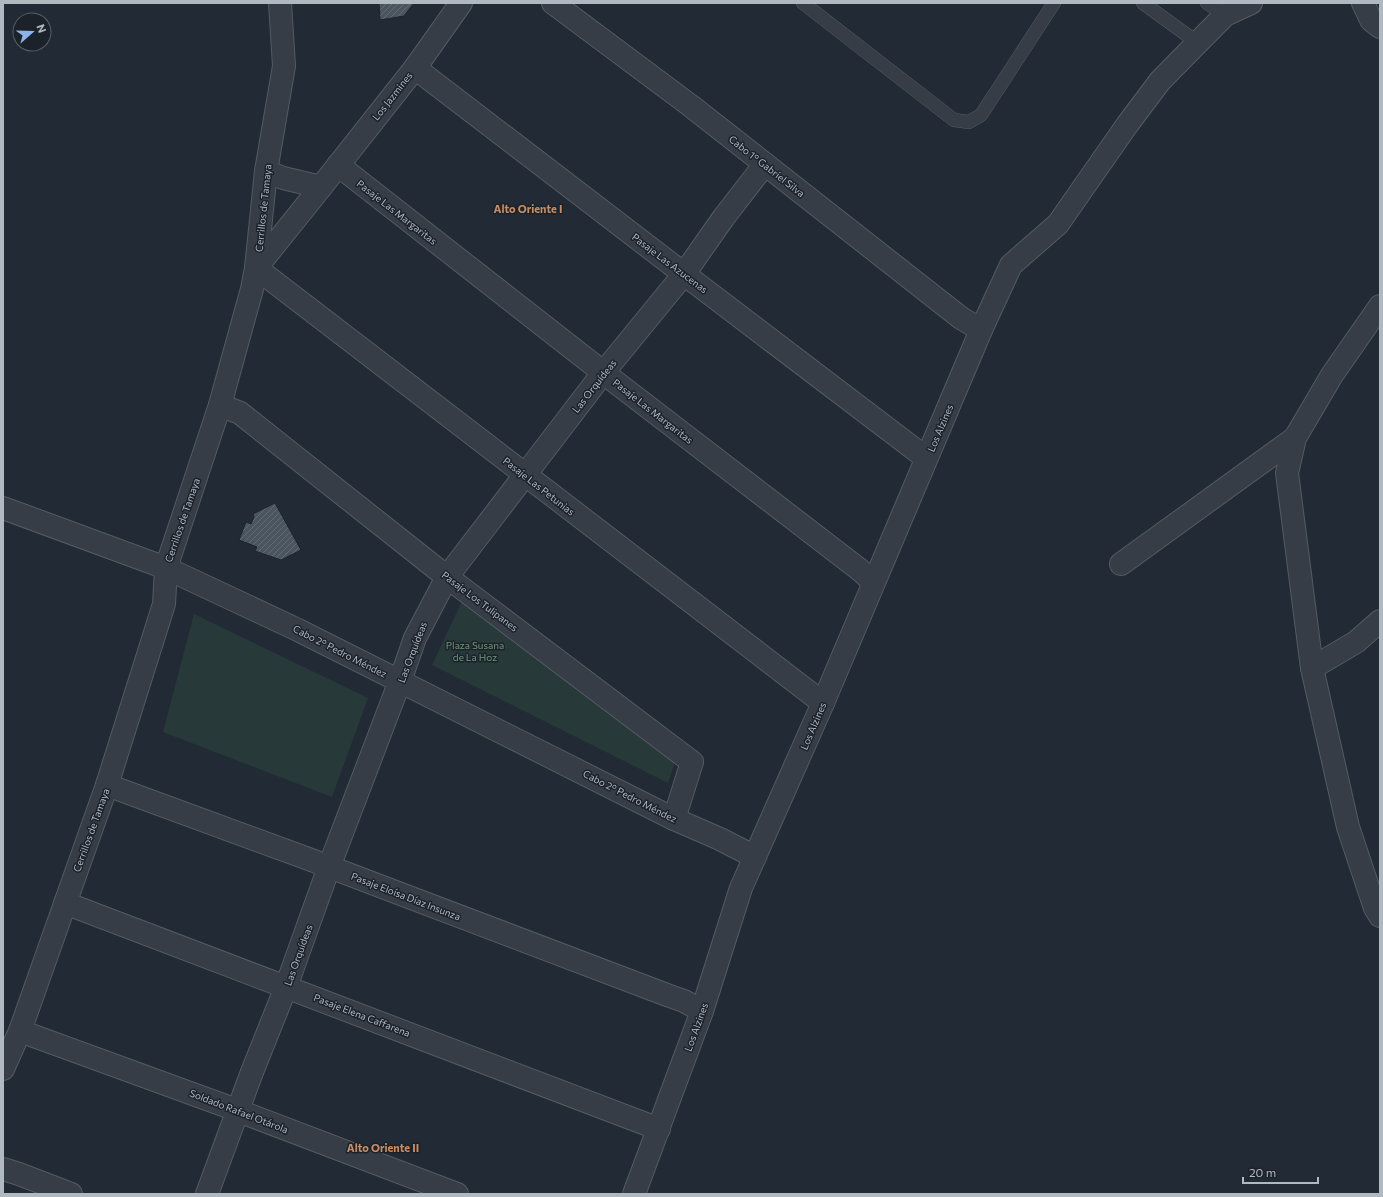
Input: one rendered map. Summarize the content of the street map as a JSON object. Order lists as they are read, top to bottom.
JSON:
{
  "streets": {
    "street": [
      "Los Jazmines",
      "Cabo 1° Gabriel Silva",
      "Cerrillos de Tamaya",
      "Pasaje Las Margaritas",
      "Pasaje Las Azucenas",
      "Las Orquídeas",
      "Los Alzines",
      "Pasaje Las Petunias",
      "Pasaje Los Tulipanes",
      "Cabo 2° Pedro Méndez",
      "Pasaje Eloísa Díaz Insunza",
      "Pasaje Elena Caffarena",
      "Soldado Rafael Otárola"
    ]
  },
  "crossings": [
    ["Los Jazmines", "Cerrillos de Tamaya"],
    ["Los Jazmines", "Pasaje Las Margaritas"],
    ["Los Jazmines", "Pasaje Las Azucenas"],
    ["Los Jazmines", "Pasaje Las Petunias"],
    ["Cabo 1° Gabriel Silva", "Las Orquídeas"],
    ["Cabo 1° Gabriel Silva", "Los Alzines"],
    ["Cerrillos de Tamaya", "Pasaje Las Petunias"],
    ["Cerrillos de Tamaya", "Pasaje Los Tulipanes"],
    ["Cerrillos de Tamaya", "Cabo 2° Pedro Méndez"],
    ["Cerrillos de Tamaya", "Pasaje Eloísa Díaz Insunza"],
    ["Cerrillos de Tamaya", "Pasaje Elena Caffarena"],
    ["Cerrillos de Tamaya", "Soldado Rafael Otárola"],
    ["Pasaje Las Margaritas", "Las Orquídeas"],
    ["Pasaje Las Margaritas", "Los Alzines"],
    ["Pasaje Las Azucenas", "Las Orquídeas"],
    ["Pasaje Las Azucenas", "Los Alzines"],
    ["Las Orquídeas", "Pasaje Las Petunias"],
    ["Las Orquídeas", "Pasaje Los Tulipanes"],
    ["Las Orquídeas", "Cabo 2° Pedro Méndez"],
    ["Las Orquídeas", "Pasaje Eloísa Díaz Insunza"],
    ["Las Orquídeas", "Pasaje Elena Caffarena"],
    ["Las Orquídeas", "Soldado Rafael Otárola"],
    ["Los Alzines", "Pasaje Las Petunias"],
    ["Los Alzines", "Cabo 2° Pedro Méndez"],
    ["Los Alzines", "Pasaje Eloísa Díaz Insunza"],
    ["Los Alzines", "Pasaje Elena Caffarena"],
    ["Pasaje Los Tulipanes", "Cabo 2° Pedro Méndez"]
  ],
  "districts": ["Alto Oriente I", "Alto Oriente II"],
  "parks": ["Plaza Susana de La Hoz"],
  "scale_bar": "20 m",
  "north": "right"
}
